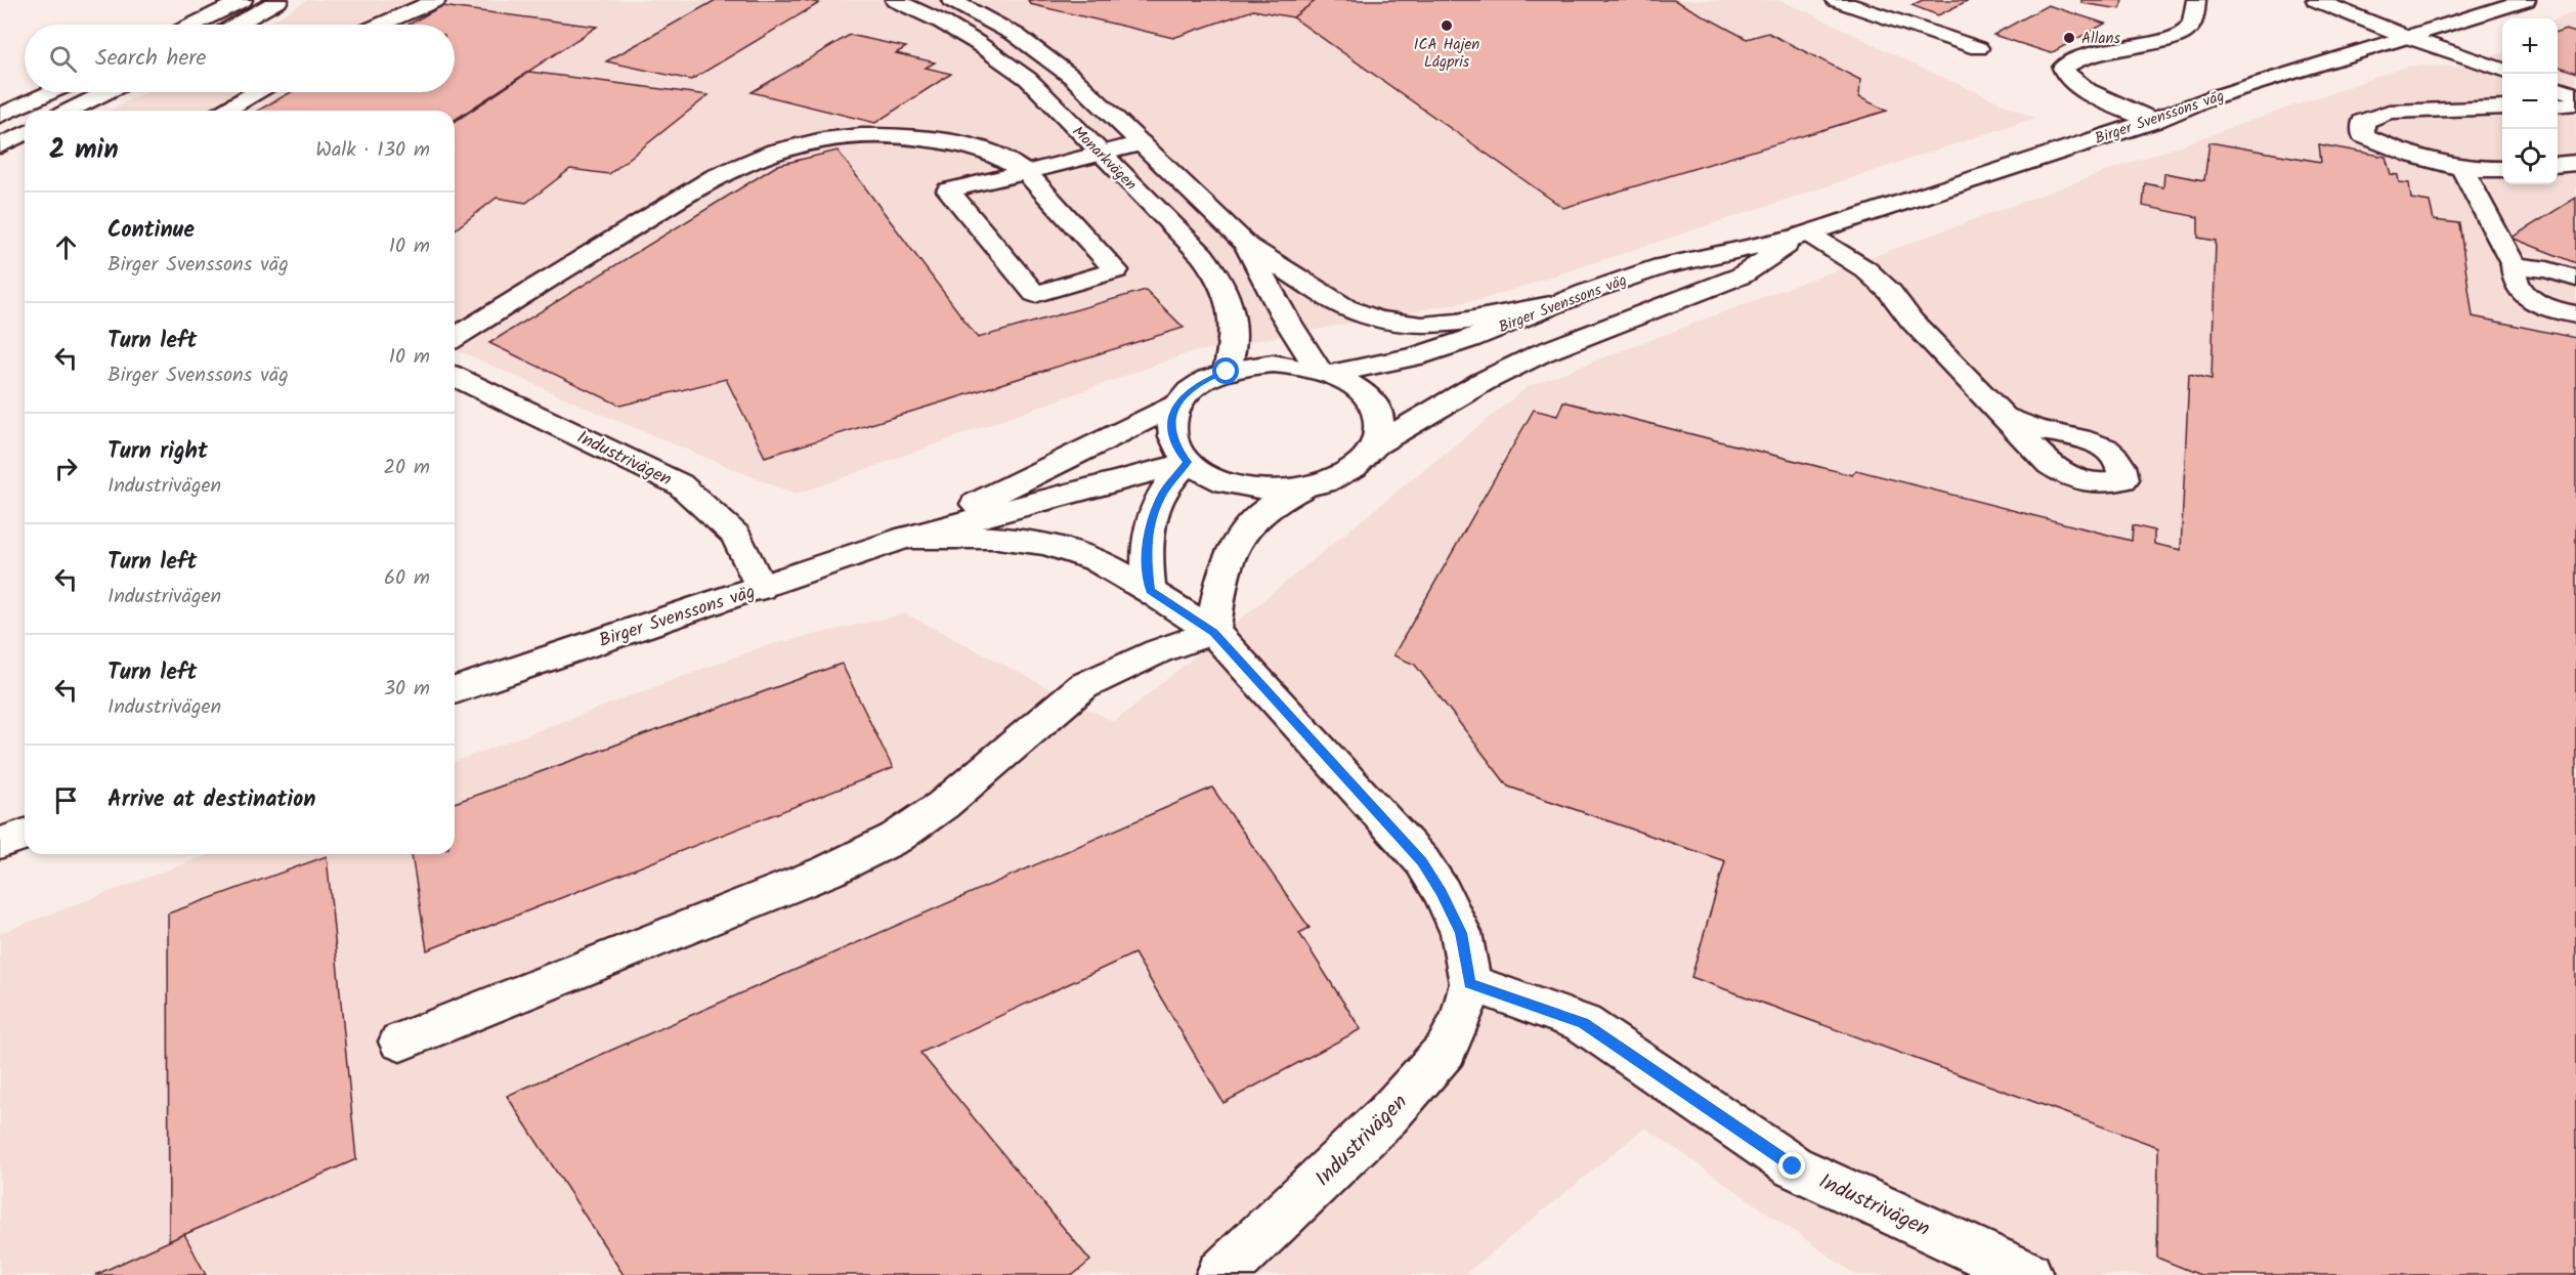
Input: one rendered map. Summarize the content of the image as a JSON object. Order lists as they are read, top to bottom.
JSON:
{
  "streets": {
    "street": ["Birger Svenssons väg", "Monarkvägen", "Industrivägen"]
  },
  "crossings": [
    ["Birger Svenssons väg", "Monarkvägen"],
    ["Birger Svenssons väg", "Industrivägen"]
  ],
  "places": ["ICA Hajen Lågpris", "Allans"],
  "page": {
    "map_buttons": ["+", "−"],
    "search": "Search here",
    "heading": ["2 min", "Walk · 130 m"],
    "list": [
      ["Continue", "Birger Svenssons väg", "10 m"],
      ["Turn left", "Birger Svenssons väg", "10 m"],
      ["Turn right", "Industrivägen", "20 m"],
      ["Turn left", "Industrivägen", "60 m"],
      ["Turn left", "Industrivägen", "30 m"],
      "Arrive at destination"
    ]
  }
}
